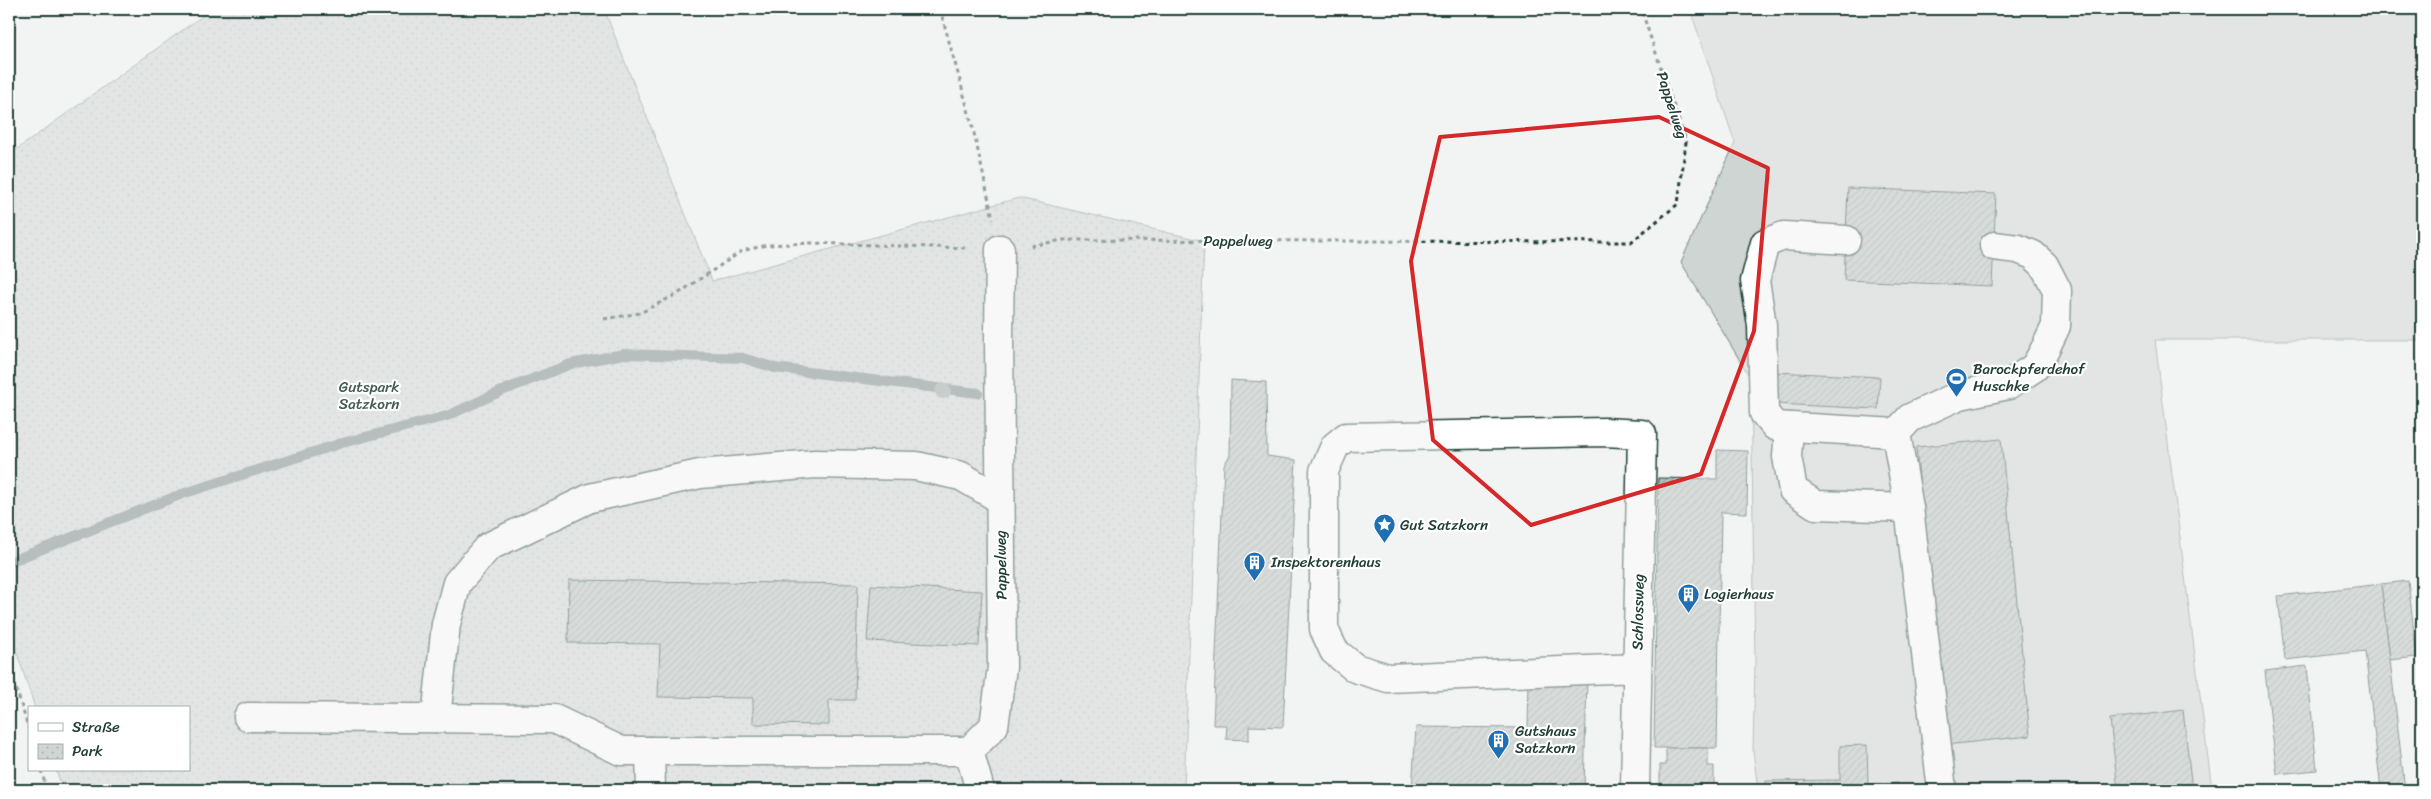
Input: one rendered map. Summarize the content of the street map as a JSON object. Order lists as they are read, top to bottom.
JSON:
{
  "streets": {
    "street": ["Pappelweg", "Schlossweg"]
  },
  "parks": ["Gutspark Satzkorn"],
  "places": {
    "sports": ["Barockpferdehof Huschke"],
    "place": ["Gut Satzkorn"],
    "building": ["Inspektorenhaus", "Logierhaus", "Gutshaus Satzkorn"]
  },
  "legend": ["Straße", "Park"]
}
